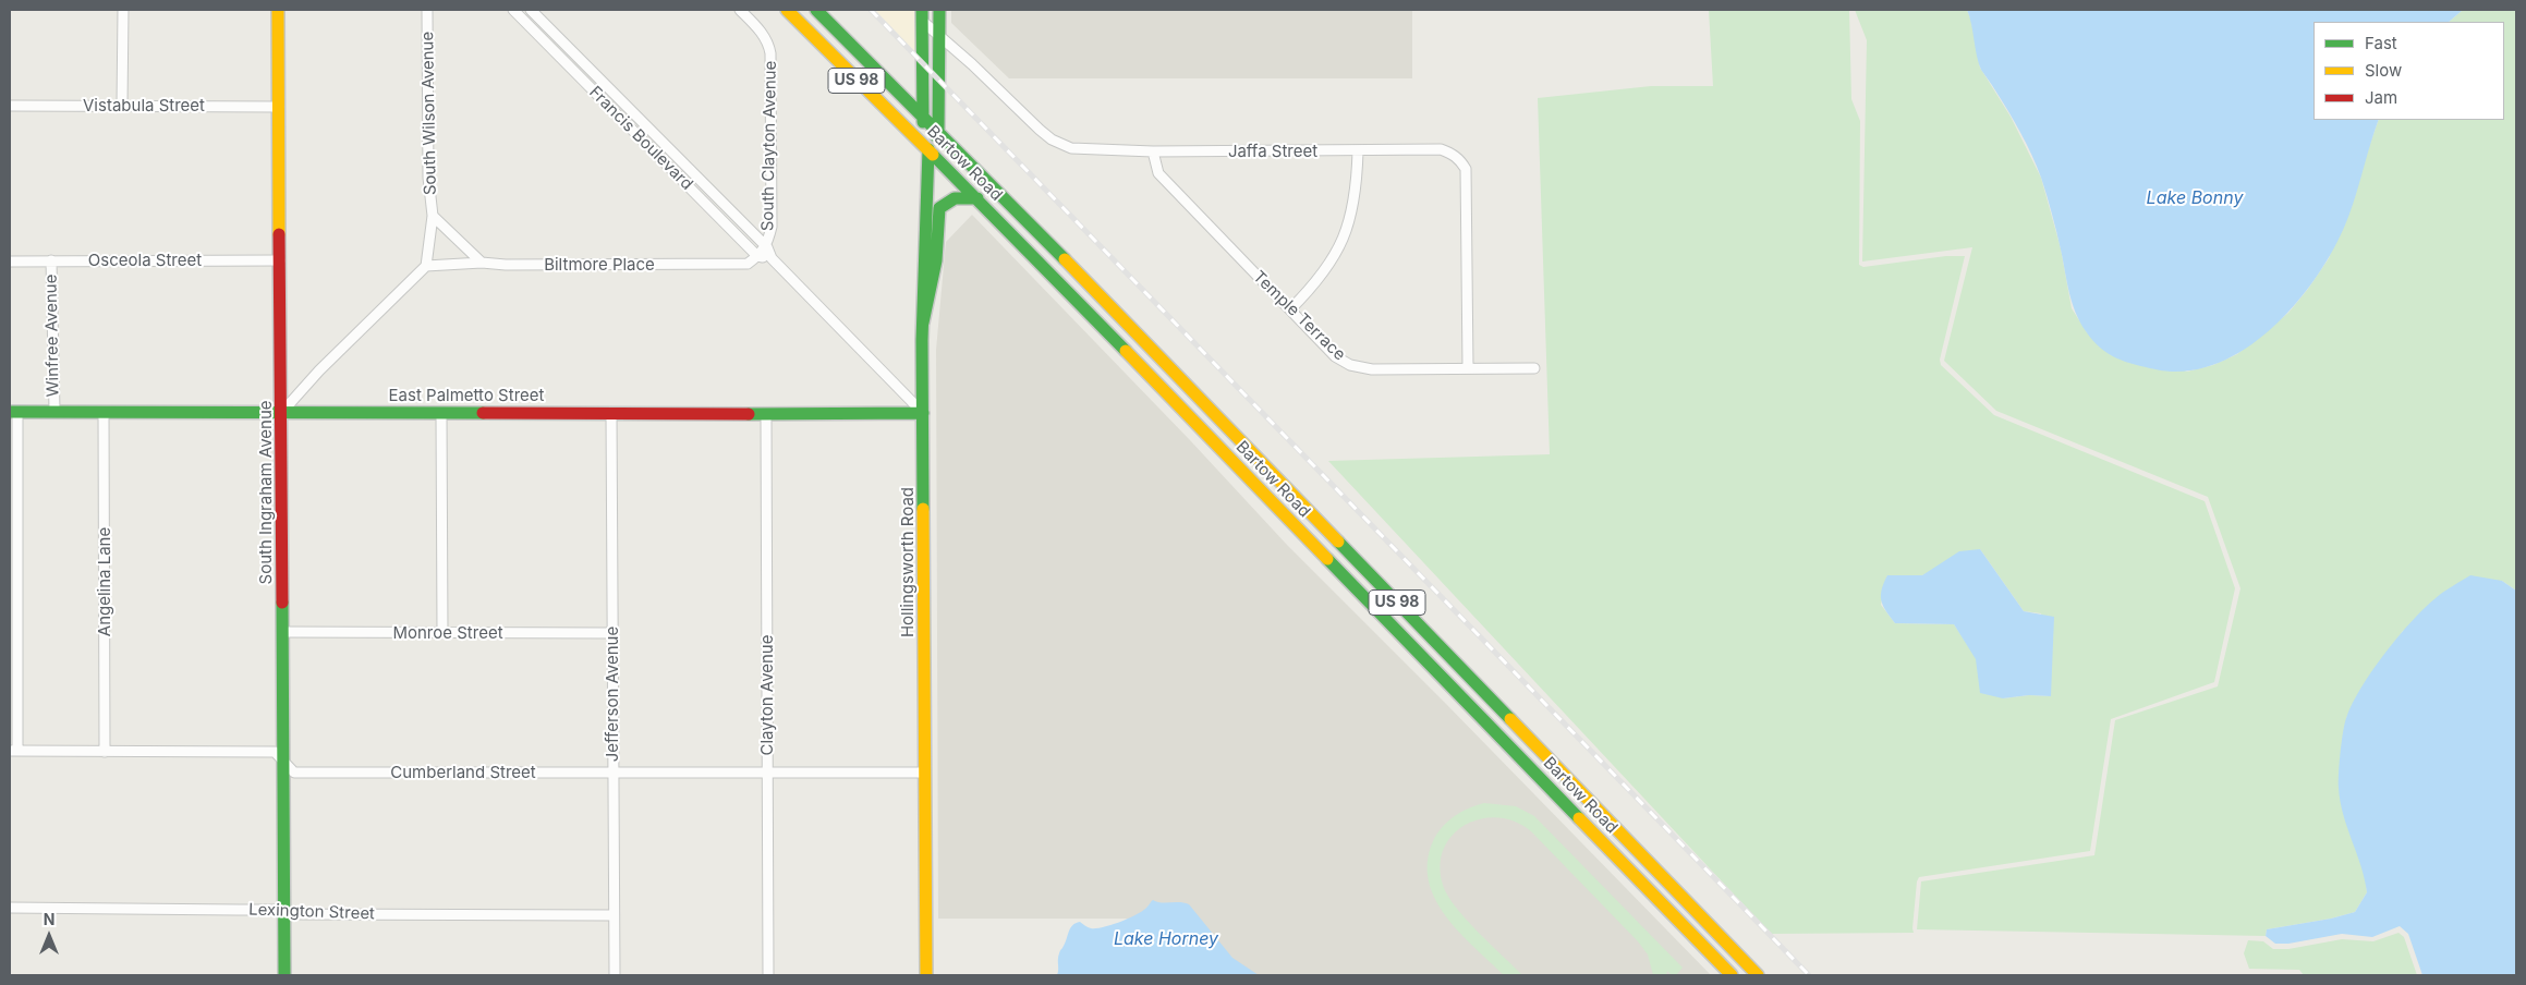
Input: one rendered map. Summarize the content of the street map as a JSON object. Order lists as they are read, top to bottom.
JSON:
{
  "streets": {
    "main road": [
      "US 98",
      "Bartow Road",
      "East Palmetto Street",
      "South Ingraham Avenue",
      "Hollingsworth Road"
    ],
    "street": [
      "Vistabula Street",
      "South Wilson Avenue",
      "Francis Boulevard",
      "South Clayton Avenue",
      "Jaffa Street",
      "Osceola Street",
      "Biltmore Place",
      "Temple Terrace",
      "Winfree Avenue",
      "Angelina Lane",
      "Monroe Street",
      "Jefferson Avenue",
      "Clayton Avenue",
      "Cumberland Street",
      "Lexington Street"
    ]
  },
  "crossings": [
    ["Vistabula Street", "South Ingraham Avenue"],
    ["South Wilson Avenue", "Biltmore Place"],
    ["Francis Boulevard", "South Clayton Avenue"],
    ["Francis Boulevard", "Biltmore Place"],
    ["Francis Boulevard", "East Palmetto Street"],
    ["Francis Boulevard", "Hollingsworth Road"],
    ["Jaffa Street", "Temple Terrace"],
    ["Bartow Road", "Hollingsworth Road"],
    ["Osceola Street", "Winfree Avenue"],
    ["Osceola Street", "South Ingraham Avenue"],
    ["Winfree Avenue", "East Palmetto Street"],
    ["East Palmetto Street", "South Ingraham Avenue"],
    ["East Palmetto Street", "Hollingsworth Road"],
    ["East Palmetto Street", "Angelina Lane"],
    ["East Palmetto Street", "Jefferson Avenue"],
    ["East Palmetto Street", "Clayton Avenue"],
    ["South Ingraham Avenue", "Monroe Street"],
    ["South Ingraham Avenue", "Cumberland Street"],
    ["South Ingraham Avenue", "Lexington Street"],
    ["Hollingsworth Road", "Cumberland Street"],
    ["Angelina Lane", "Cumberland Street"],
    ["Monroe Street", "Jefferson Avenue"],
    ["Jefferson Avenue", "Cumberland Street"],
    ["Jefferson Avenue", "Lexington Street"],
    ["Clayton Avenue", "Cumberland Street"]
  ],
  "water": ["Lake Bonny", "Lake Horney"],
  "legend": ["Fast", "Slow", "Jam"],
  "north": "top"
}
